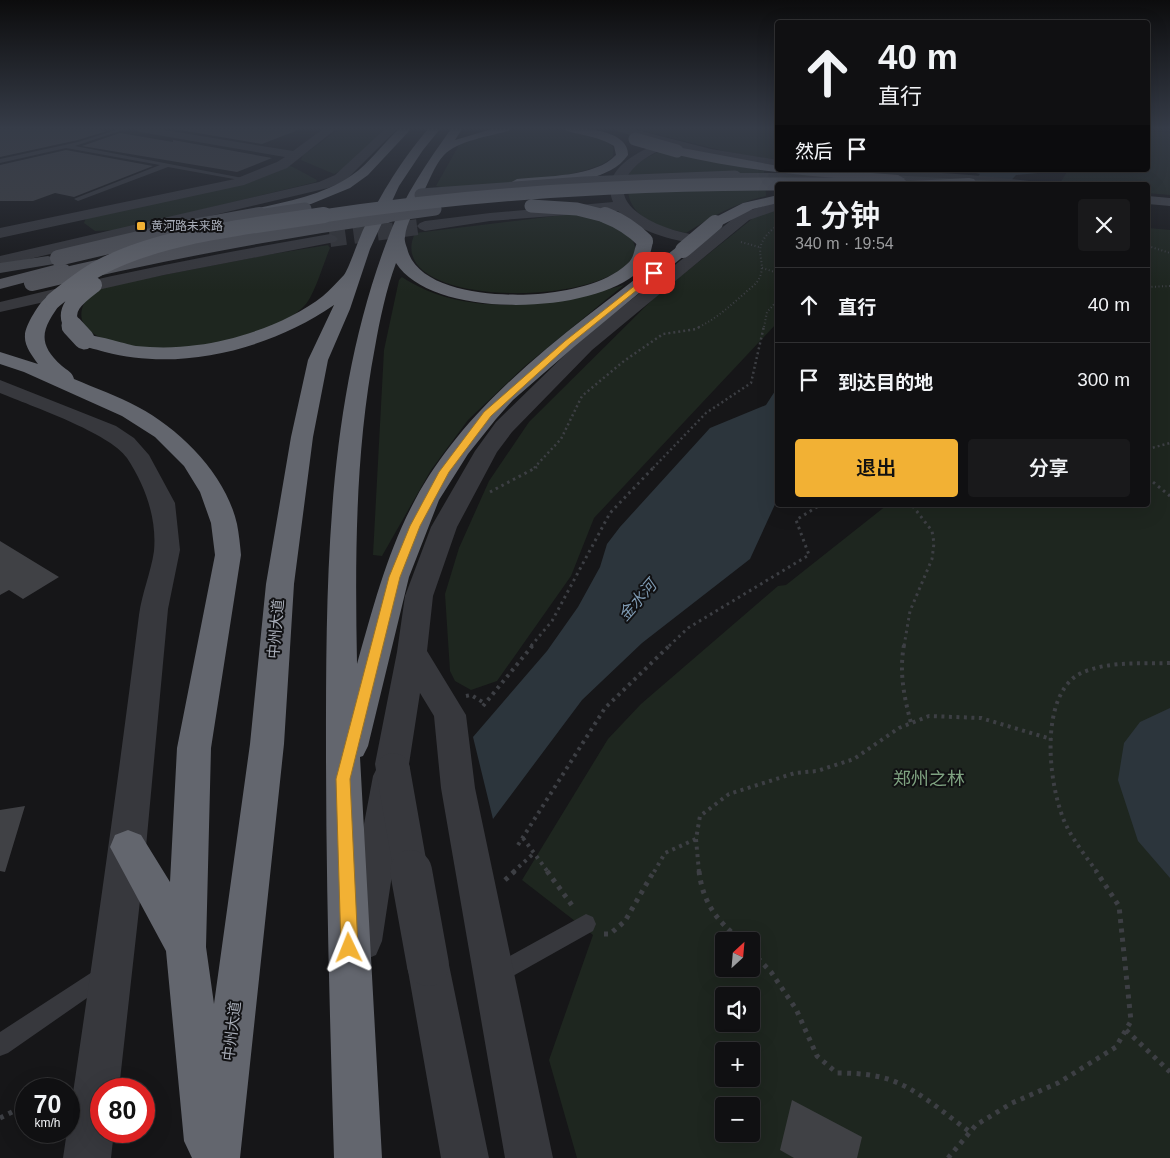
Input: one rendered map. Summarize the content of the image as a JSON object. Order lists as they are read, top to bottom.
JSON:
{
  "streets": {
    "highway": ["中州大道"]
  },
  "water": ["金水河"],
  "parks": ["郑州之林"],
  "places": {
    "transit": ["黄河路未来路"]
  },
  "north": "top right",
  "page": {
    "turn": ["40 m", "直行"],
    "then": "然后",
    "heading": ["1 分钟", "340 m · 19:54"],
    "list": [
      {
        "name": "直行",
        "value": "40 m"
      },
      {
        "name": "到达目的地",
        "value": "300 m"
      }
    ],
    "buttons": ["退出", "分享"],
    "map_buttons": ["+", "−"],
    "speed": "70 km/h",
    "limit": "80"
  }
}
